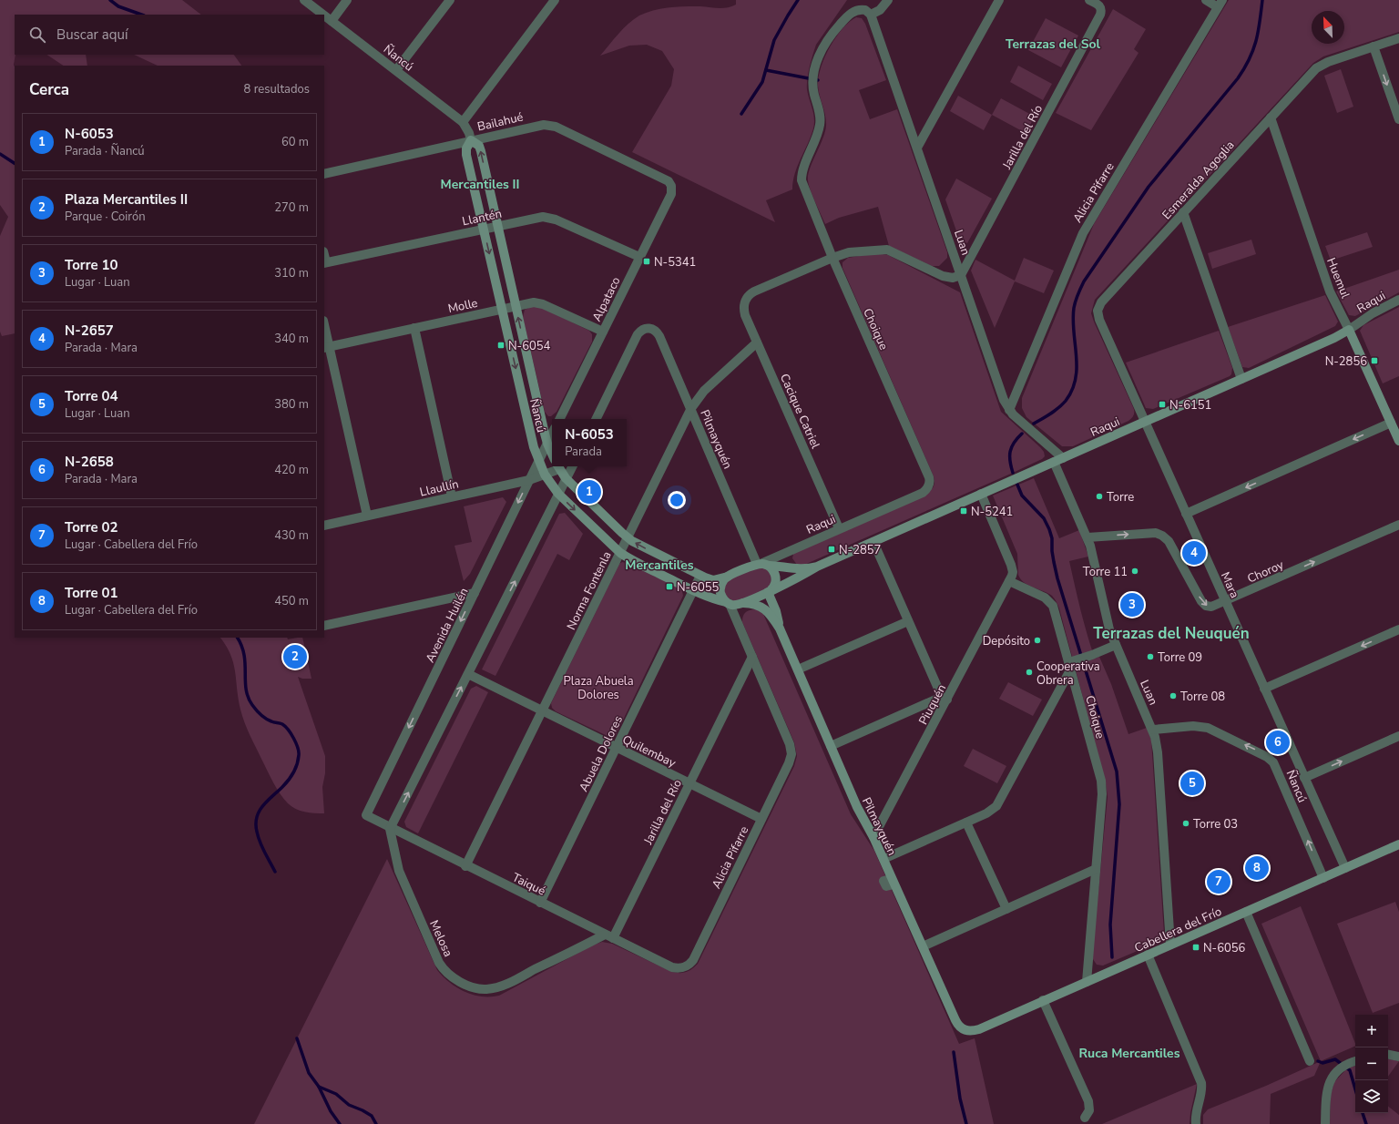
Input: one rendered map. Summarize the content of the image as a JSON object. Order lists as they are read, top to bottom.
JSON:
{
  "streets": {
    "street": [
      "Ñancú",
      "Bailahué",
      "Jarilla del Río",
      "Esmeralda Agoglia",
      "Alicia Pifarre",
      "Llantén",
      "Luan",
      "Huemul",
      "Alpataco",
      "Raqui",
      "Molle",
      "Choique",
      "Cacique Catriel",
      "Pilmayquén",
      "Llaullín",
      "Choroy",
      "Mara",
      "Norma Fontenla",
      "Avenida Huilén",
      "Piuquén",
      "Quilembay",
      "Abuela Dolores",
      "Taiqué",
      "Cabellera del Frío",
      "Melosa"
    ]
  },
  "crossings": [
    ["Ñancú", "Bailahué"],
    ["Ñancú", "Llantén"],
    ["Ñancú", "Luan"],
    ["Ñancú", "Raqui"],
    ["Ñancú", "Molle"],
    ["Ñancú", "Llaullín"],
    ["Ñancú", "Norma Fontenla"],
    ["Ñancú", "Avenida Huilén"],
    ["Ñancú", "Abuela Dolores"],
    ["Ñancú", "Cabellera del Frío"],
    ["Bailahué", "Alpataco"],
    ["Jarilla del Río", "Alicia Pifarre"],
    ["Jarilla del Río", "Luan"],
    ["Jarilla del Río", "Quilembay"],
    ["Jarilla del Río", "Taiqué"],
    ["Jarilla del Río", "Melosa"],
    ["Esmeralda Agoglia", "Huemul"],
    ["Esmeralda Agoglia", "Mara"],
    ["Alicia Pifarre", "Luan"],
    ["Alicia Pifarre", "Quilembay"],
    ["Alicia Pifarre", "Taiqué"],
    ["Llantén", "Alpataco"],
    ["Luan", "Raqui"],
    ["Luan", "Choique"],
    ["Luan", "Choroy"],
    ["Luan", "Cabellera del Frío"],
    ["Huemul", "Raqui"],
    ["Alpataco", "Molle"],
    ["Raqui", "Choique"],
    ["Raqui", "Cacique Catriel"],
    ["Raqui", "Pilmayquén"],
    ["Raqui", "Mara"],
    ["Choique", "Cacique Catriel"],
    ["Choique", "Piuquén"],
    ["Choique", "Cabellera del Frío"],
    ["Cacique Catriel", "Norma Fontenla"],
    ["Pilmayquén", "Norma Fontenla"],
    ["Pilmayquén", "Piuquén"],
    ["Pilmayquén", "Cabellera del Frío"],
    ["Llaullín", "Avenida Huilén"],
    ["Choroy", "Mara"],
    ["Mara", "Cabellera del Frío"],
    ["Norma Fontenla", "Quilembay"],
    ["Norma Fontenla", "Taiqué"],
    ["Avenida Huilén", "Taiqué"],
    ["Quilembay", "Abuela Dolores"],
    ["Abuela Dolores", "Taiqué"],
    ["Taiqué", "Melosa"]
  ],
  "one_way": ["Choroy"],
  "districts": [
    "Terrazas del Sol",
    "Mercantiles II",
    "Mercantiles",
    "Terrazas del Neuquén",
    "Ruca Mercantiles"
  ],
  "parks": ["Plaza Abuela Dolores"],
  "places": {
    "transit": [
      "N-5341",
      "N-6054",
      "N-2856",
      "N-6151",
      "N-5241",
      "N-2857",
      "N-6055",
      "N-6056"
    ],
    "other": [
      "Torre",
      "Torre 11",
      "Depósito",
      "Torre 09",
      "Cooperativa Obrera",
      "Torre 08",
      "Torre 03"
    ]
  },
  "north": "top left",
  "page": {
    "search": "Buscar aquí",
    "heading": ["Cerca", "8 resultados"],
    "list": [
      {
        "mark": "1",
        "name": "N-6053",
        "note": "Parada · Ñancú",
        "value": "60 m"
      },
      {
        "mark": "2",
        "name": "Plaza Mercantiles II",
        "note": "Parque · Coirón",
        "value": "270 m"
      },
      {
        "mark": "3",
        "name": "Torre 10",
        "note": "Lugar · Luan",
        "value": "310 m"
      },
      {
        "mark": "4",
        "name": "N-2657",
        "note": "Parada · Mara",
        "value": "340 m"
      },
      {
        "mark": "5",
        "name": "Torre 04",
        "note": "Lugar · Luan",
        "value": "380 m"
      },
      {
        "mark": "6",
        "name": "N-2658",
        "note": "Parada · Mara",
        "value": "420 m"
      },
      {
        "mark": "7",
        "name": "Torre 02",
        "note": "Lugar · Cabellera del Frío",
        "value": "430 m"
      },
      {
        "mark": "8",
        "name": "Torre 01",
        "note": "Lugar · Cabellera del Frío",
        "value": "450 m"
      }
    ],
    "popup": ["N-6053", "Parada"],
    "pins": [
      "1",
      "4",
      "3",
      "2",
      "6",
      "5",
      "8",
      "7"
    ],
    "map_buttons": ["+", "−"]
  }
}
